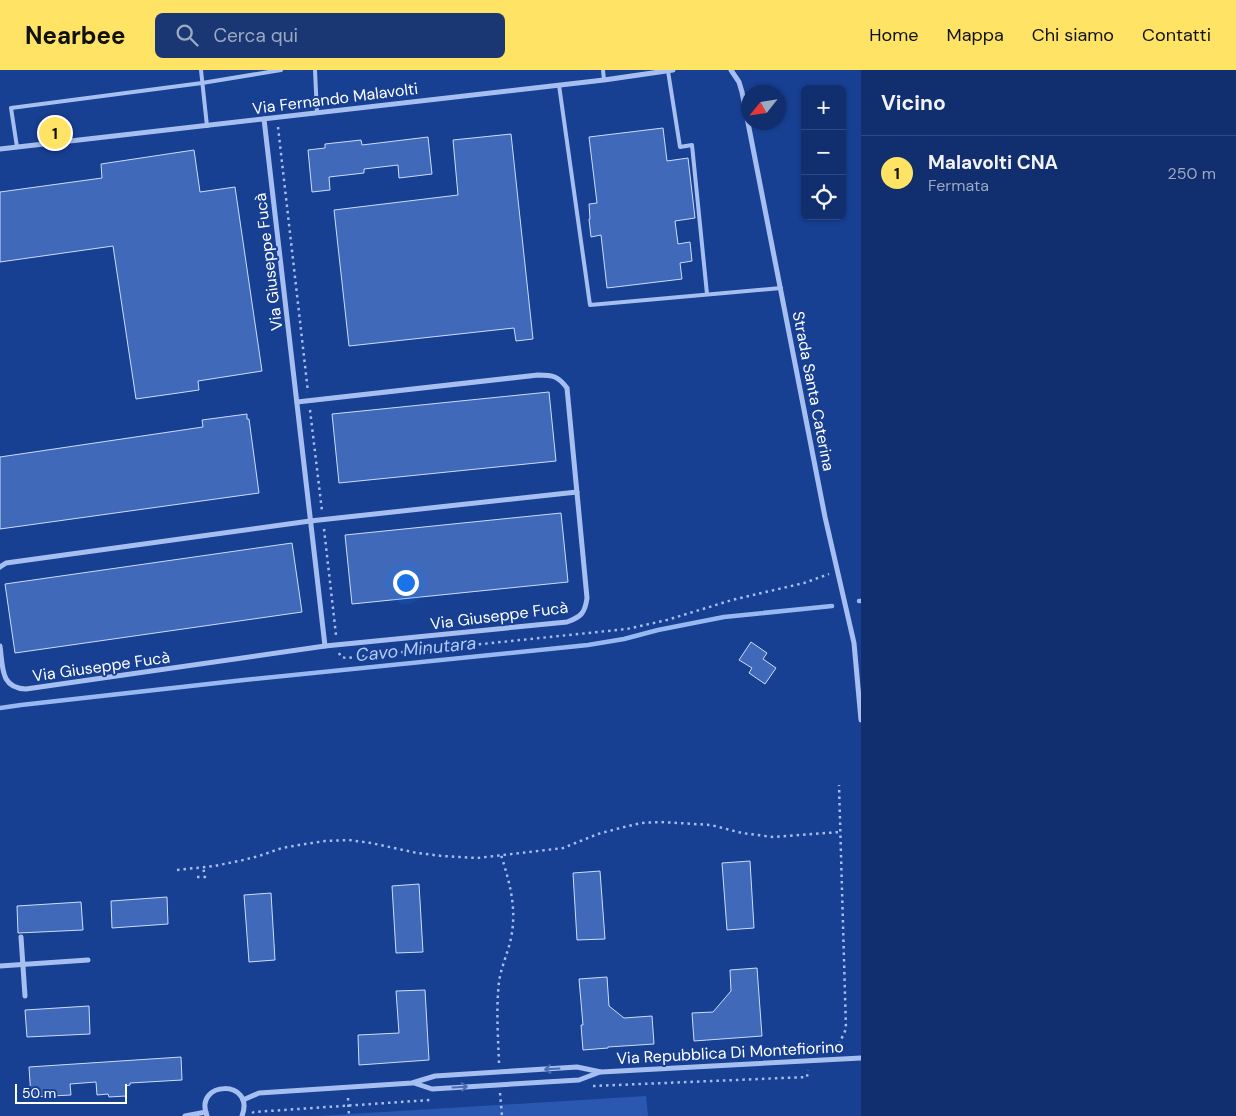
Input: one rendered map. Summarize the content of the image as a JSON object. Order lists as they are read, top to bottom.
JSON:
{
  "streets": {
    "street": [
      "Via Fernando Malavolti",
      "Via Giuseppe Fucà",
      "Strada Santa Caterina",
      "Via Repubblica Di Montefiorino"
    ]
  },
  "crossings": [
    ["Via Fernando Malavolti", "Via Giuseppe Fucà"]
  ],
  "water": ["Cavo Minutara"],
  "scale_bar": "50 m",
  "north": "bottom left",
  "page": {
    "header": "Nearbee",
    "search": "Cerca qui",
    "nav": [
      "Home",
      "Mappa",
      "Chi siamo",
      "Contatti"
    ],
    "heading": "Vicino",
    "map_buttons": ["+", "−"],
    "pins": "1",
    "list": [
      {
        "mark": "1",
        "name": "Malavolti CNA",
        "note": "Fermata",
        "value": "250 m"
      }
    ],
    "scale": "50 m"
  }
}
